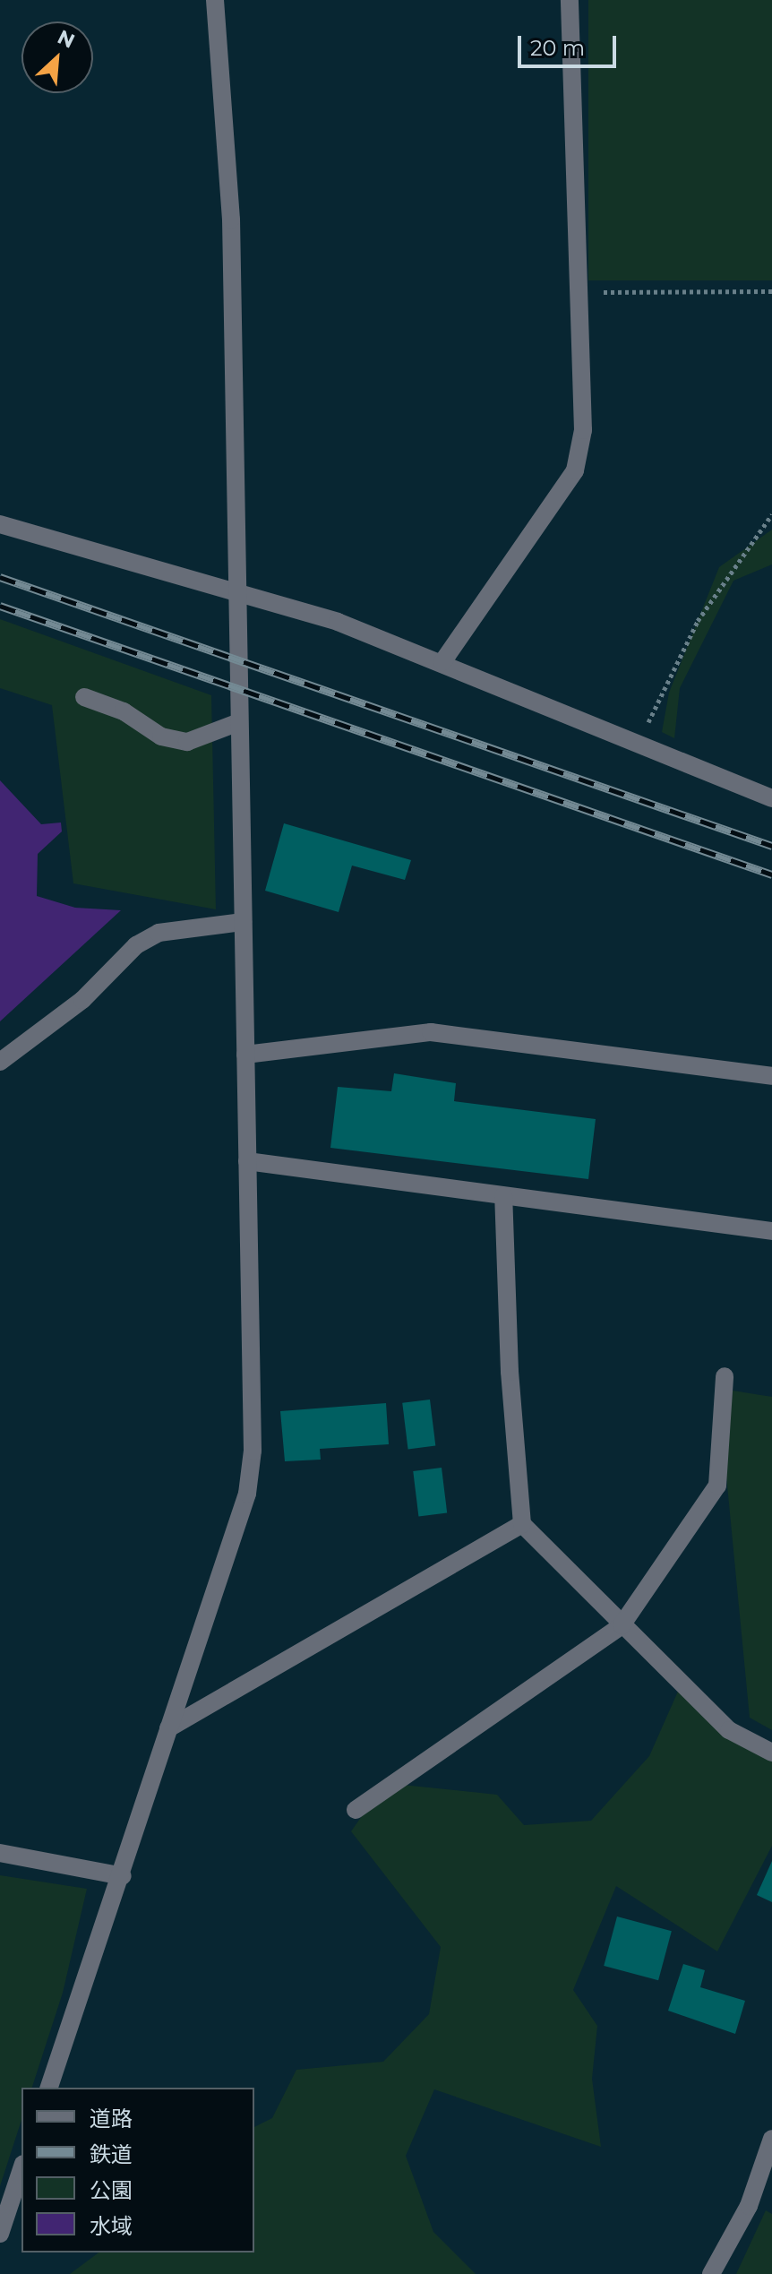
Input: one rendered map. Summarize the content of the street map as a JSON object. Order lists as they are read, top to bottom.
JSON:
{
  "legend": [
    "道路",
    "鉄道",
    "公園",
    "水域"
  ],
  "scale_bar": "20 m",
  "north": "top right"
}
